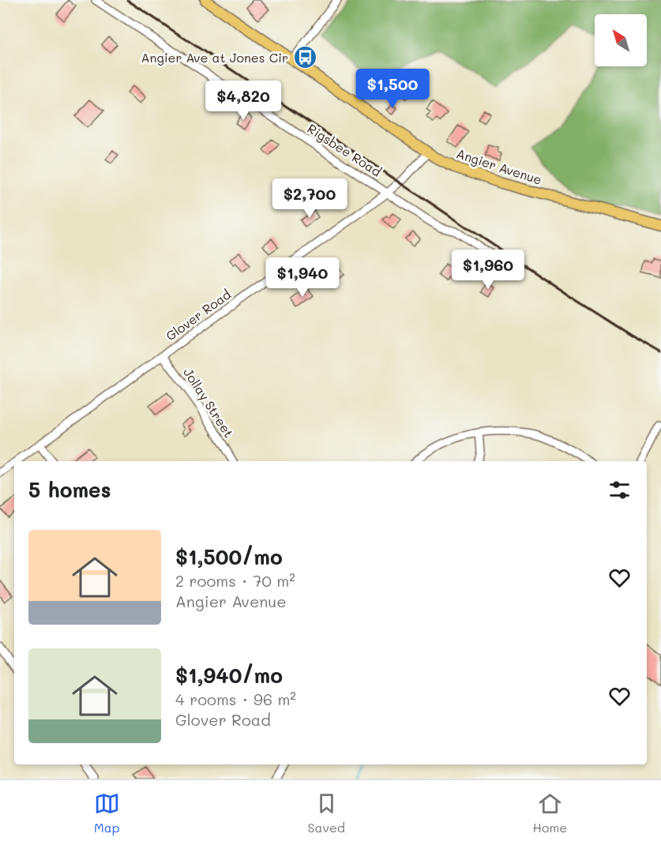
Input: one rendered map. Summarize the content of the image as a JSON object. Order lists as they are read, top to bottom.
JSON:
{
  "streets": {
    "main road": ["Angier Avenue"],
    "street": ["Rigsbee Road", "Glover Road", "Jollay Street"]
  },
  "crossings": [
    ["Rigsbee Road", "Glover Road"],
    ["Angier Avenue", "Glover Road"],
    ["Glover Road", "Jollay Street"]
  ],
  "places": {
    "bus stop": ["Angier Ave at Jones Cir"]
  },
  "north": "top left",
  "page": {
    "price": [
      "$1,500",
      "$4,820",
      "$2,700",
      "$1,960",
      "$1,940"
    ],
    "heading": "5 homes",
    "list": [
      {
        "name": "$1,500/mo",
        "note": "2 rooms · 70 m² · Angier Avenue"
      },
      {
        "name": "$1,940/mo",
        "note": "4 rooms · 96 m² · Glover Road"
      }
    ],
    "tabs": ["Map", "Saved", "Home"]
  }
}
